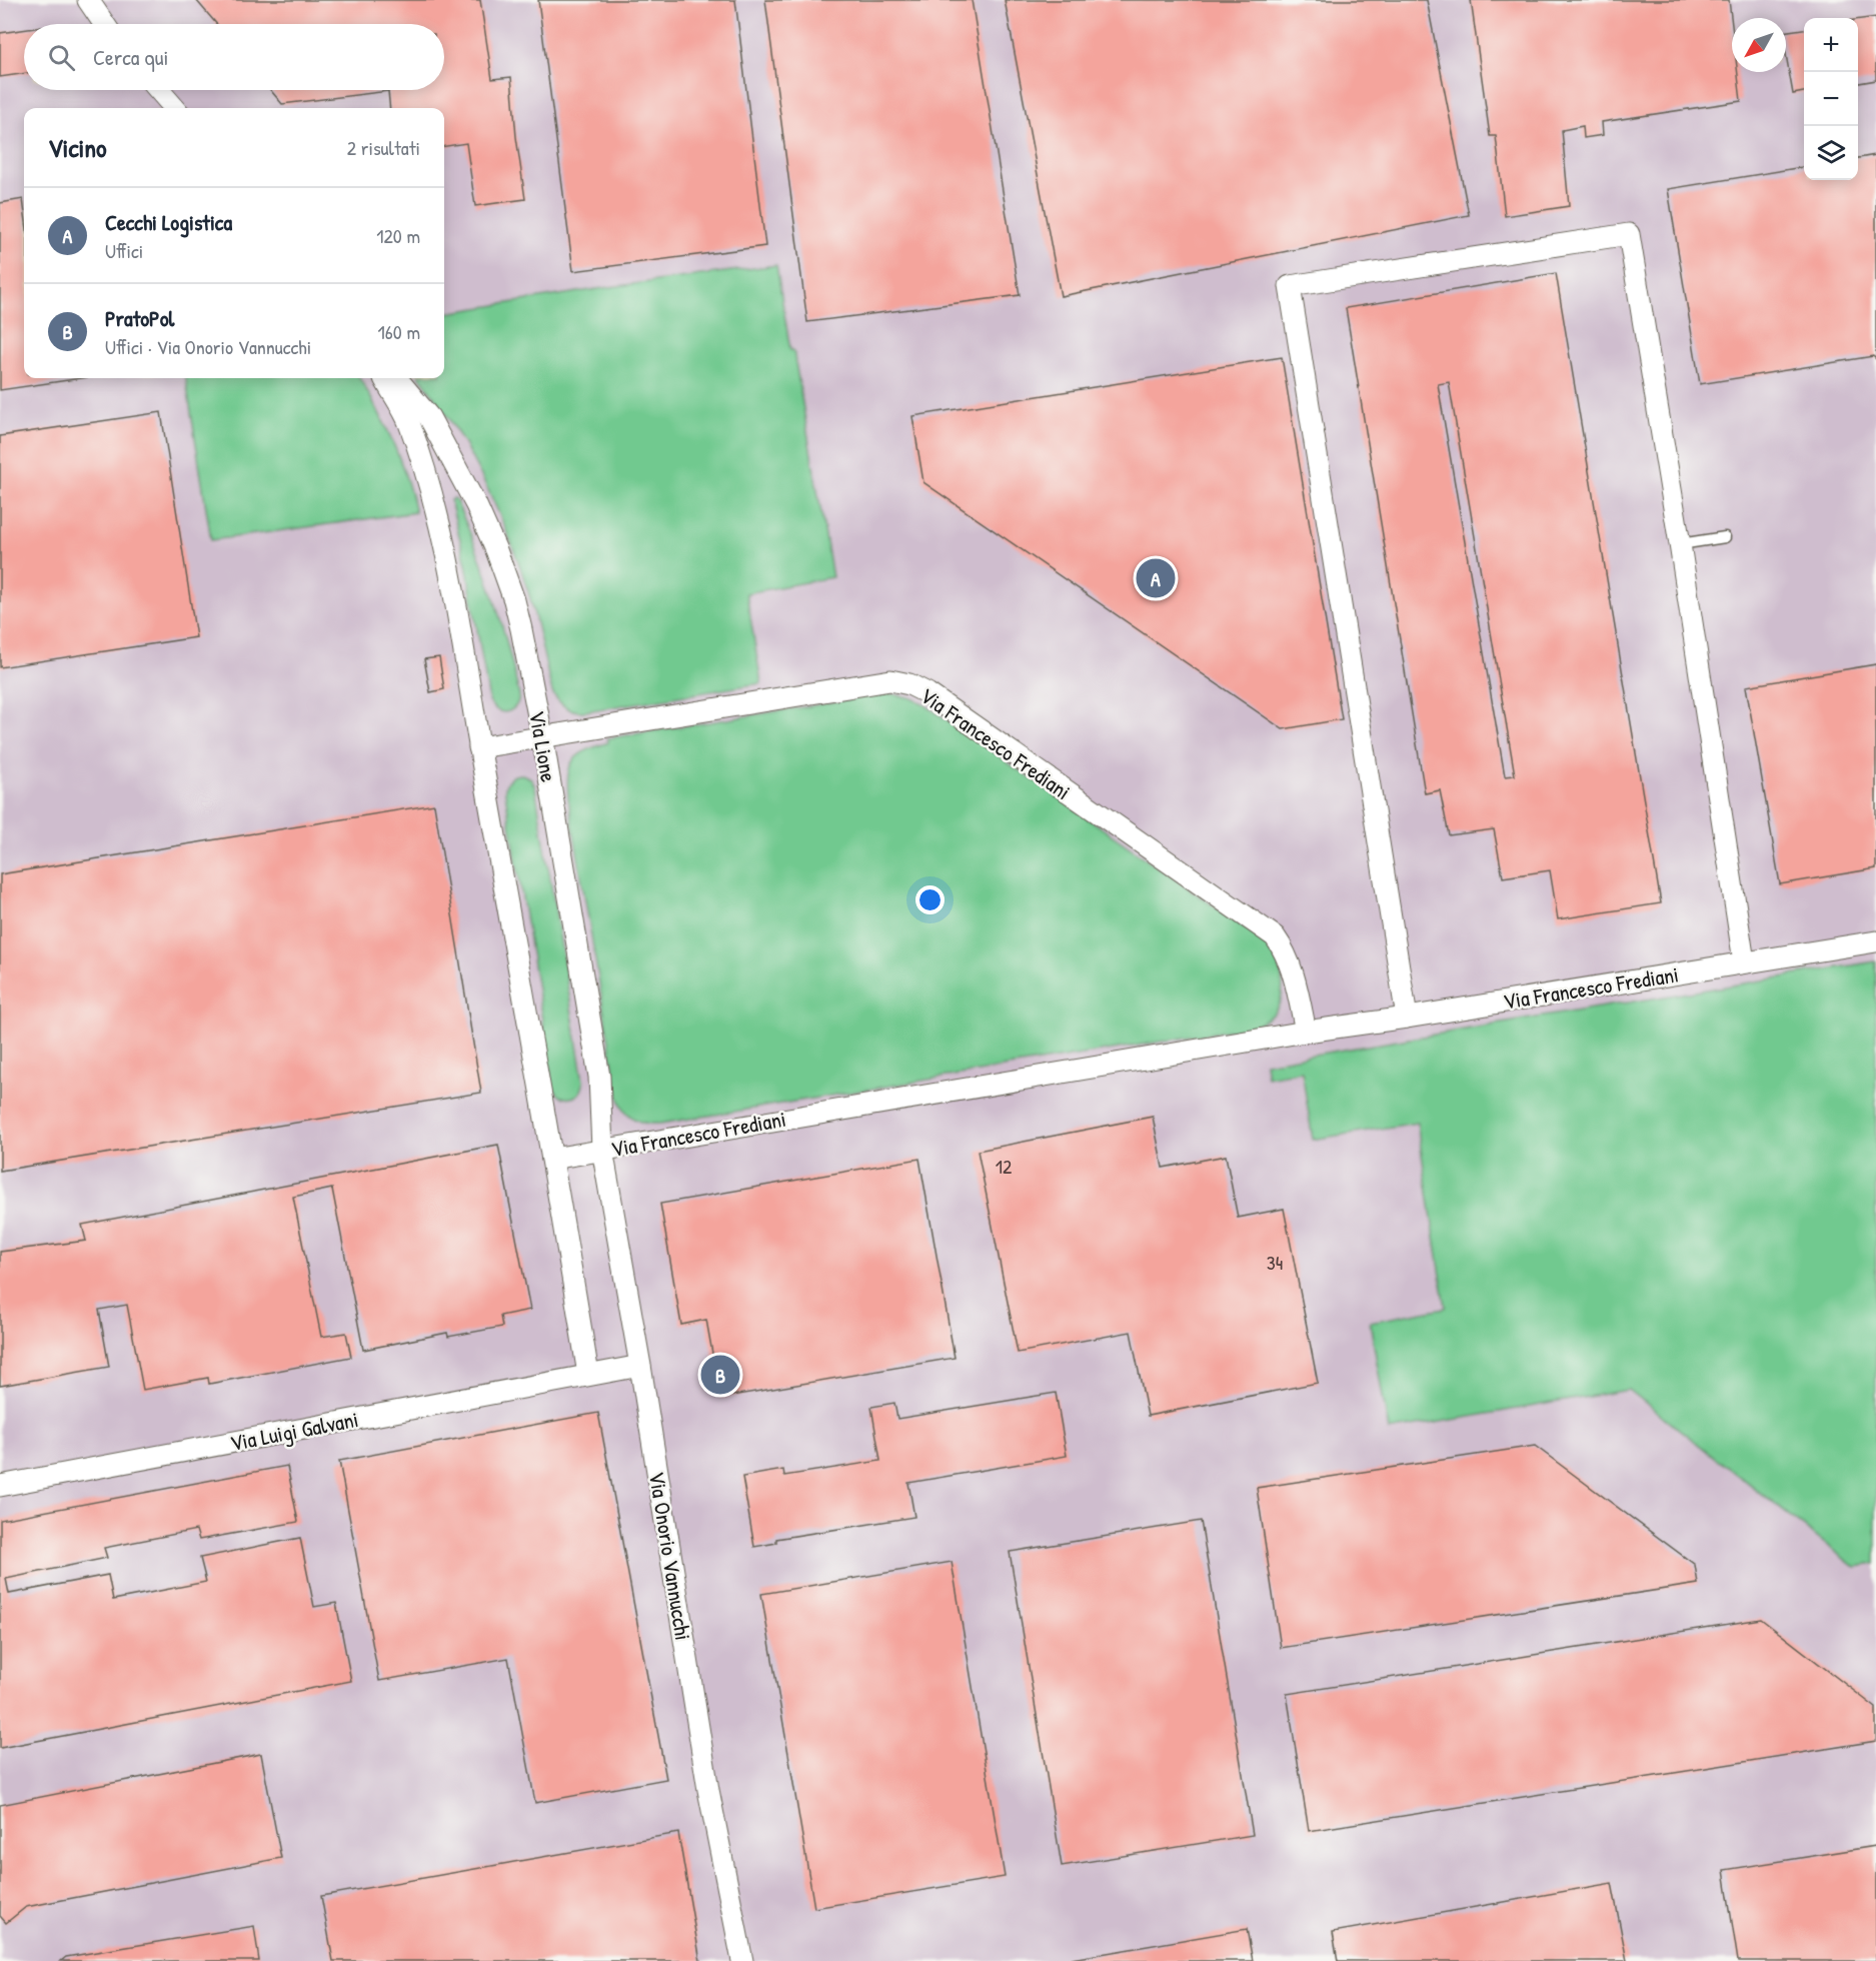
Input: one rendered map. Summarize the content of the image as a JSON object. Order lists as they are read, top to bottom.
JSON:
{
  "streets": {
    "street": [
      "Via Francesco Frediani",
      "Via Lione",
      "Via Luigi Galvani",
      "Via Onorio Vannucchi"
    ]
  },
  "crossings": [
    ["Via Francesco Frediani", "Via Lione"],
    ["Via Francesco Frediani", "Via Onorio Vannucchi"],
    ["Via Lione", "Via Onorio Vannucchi"],
    ["Via Luigi Galvani", "Via Onorio Vannucchi"]
  ],
  "house_numbers": ["12", "34"],
  "north": "bottom left",
  "page": {
    "map_buttons": ["+", "−"],
    "search": "Cerca qui",
    "heading": ["Vicino", "2 risultati"],
    "list": [
      {
        "mark": "A",
        "name": "Cecchi Logistica",
        "note": "Uffici",
        "value": "120 m"
      },
      {
        "mark": "B",
        "name": "PratoPol",
        "note": "Uffici · Via Onorio Vannucchi",
        "value": "160 m"
      }
    ],
    "pins": ["A", "B"]
  }
}
